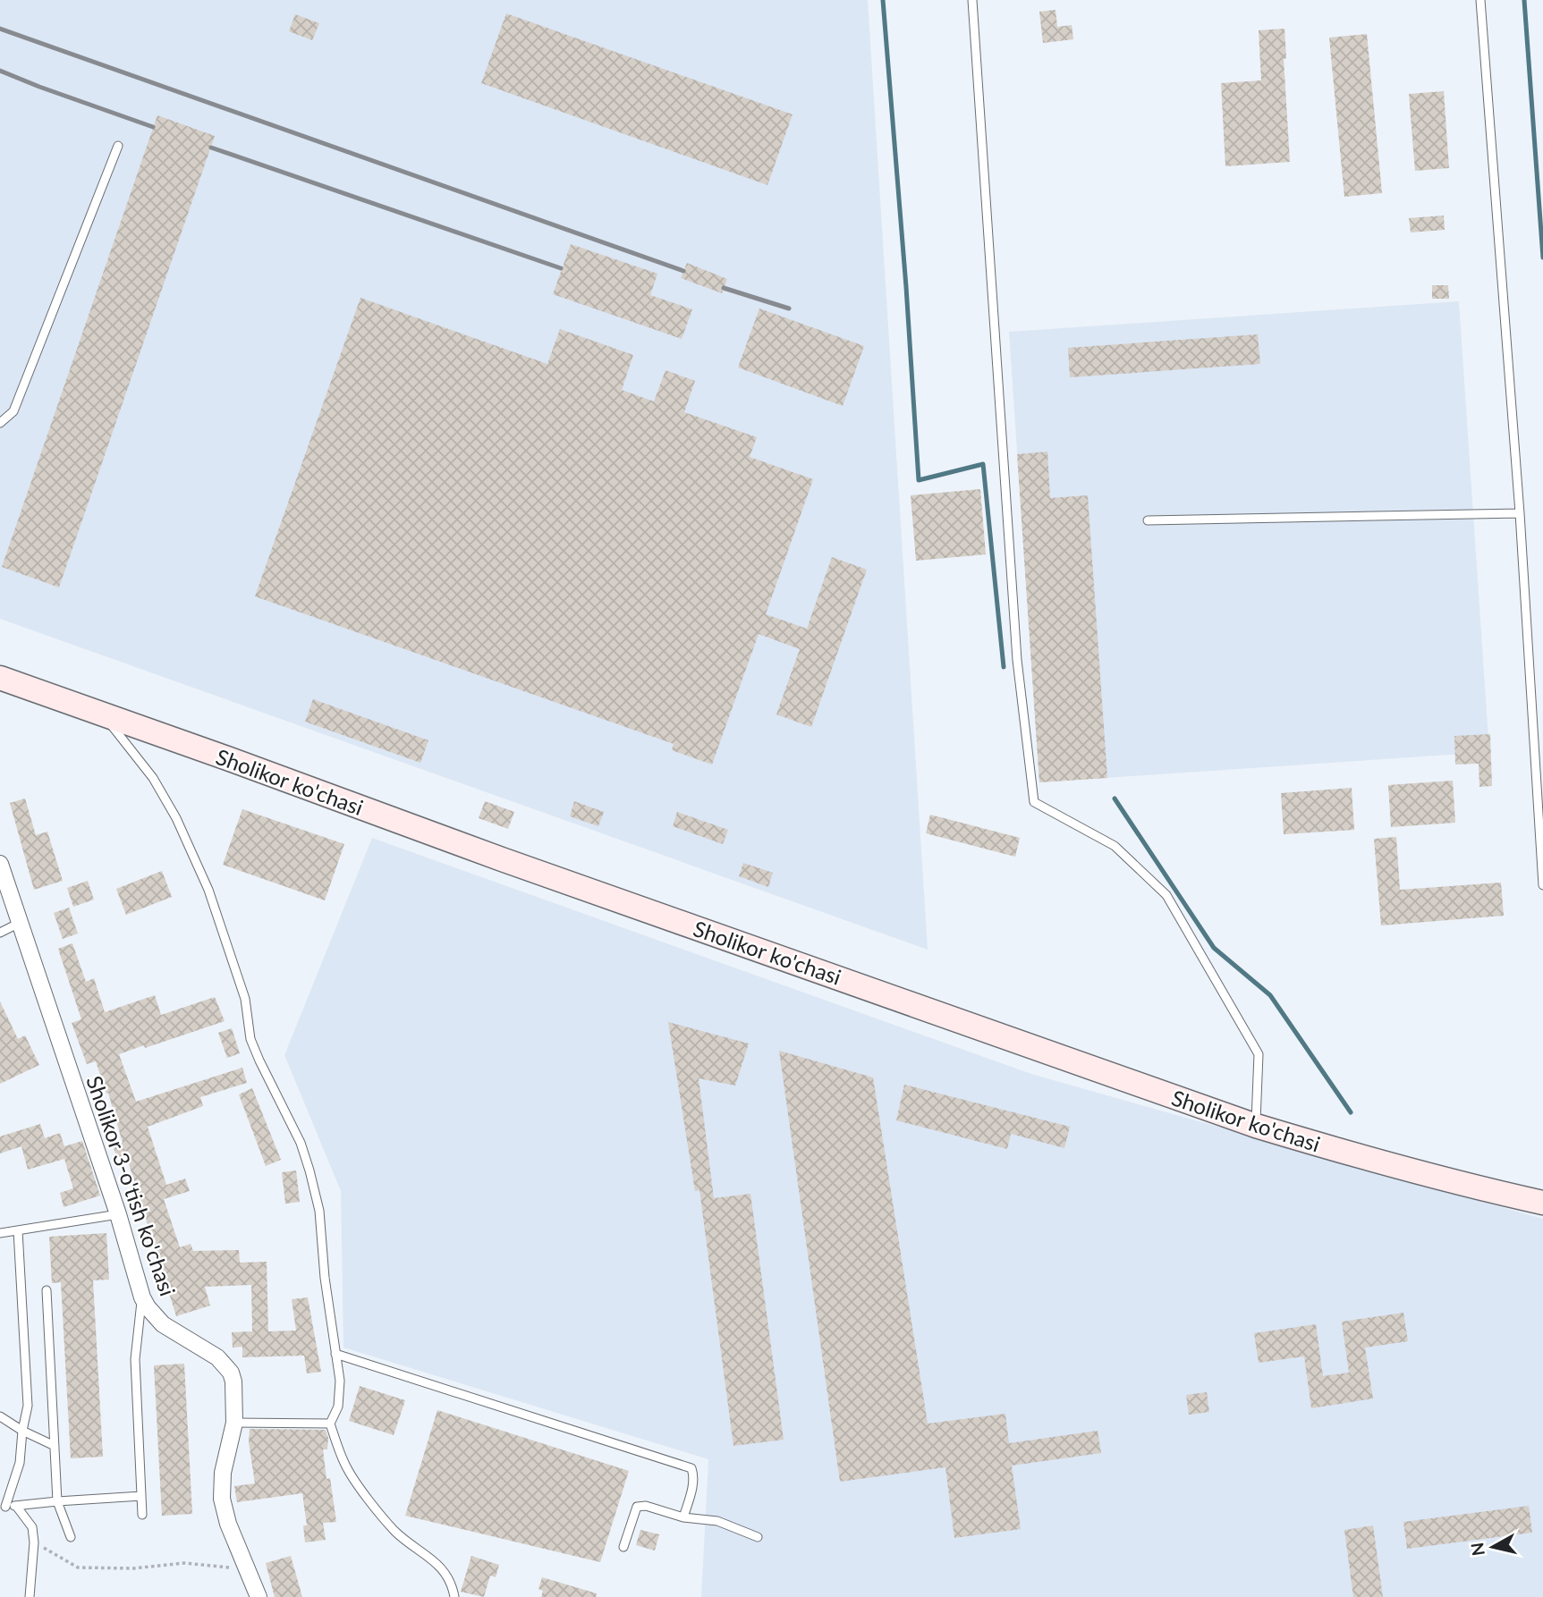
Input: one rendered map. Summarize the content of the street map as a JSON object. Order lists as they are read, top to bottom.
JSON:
{
  "streets": {
    "street": ["Sholikor ko'chasi", "Sholikor 3-o'tish ko'chasi"]
  },
  "north": "left"
}
